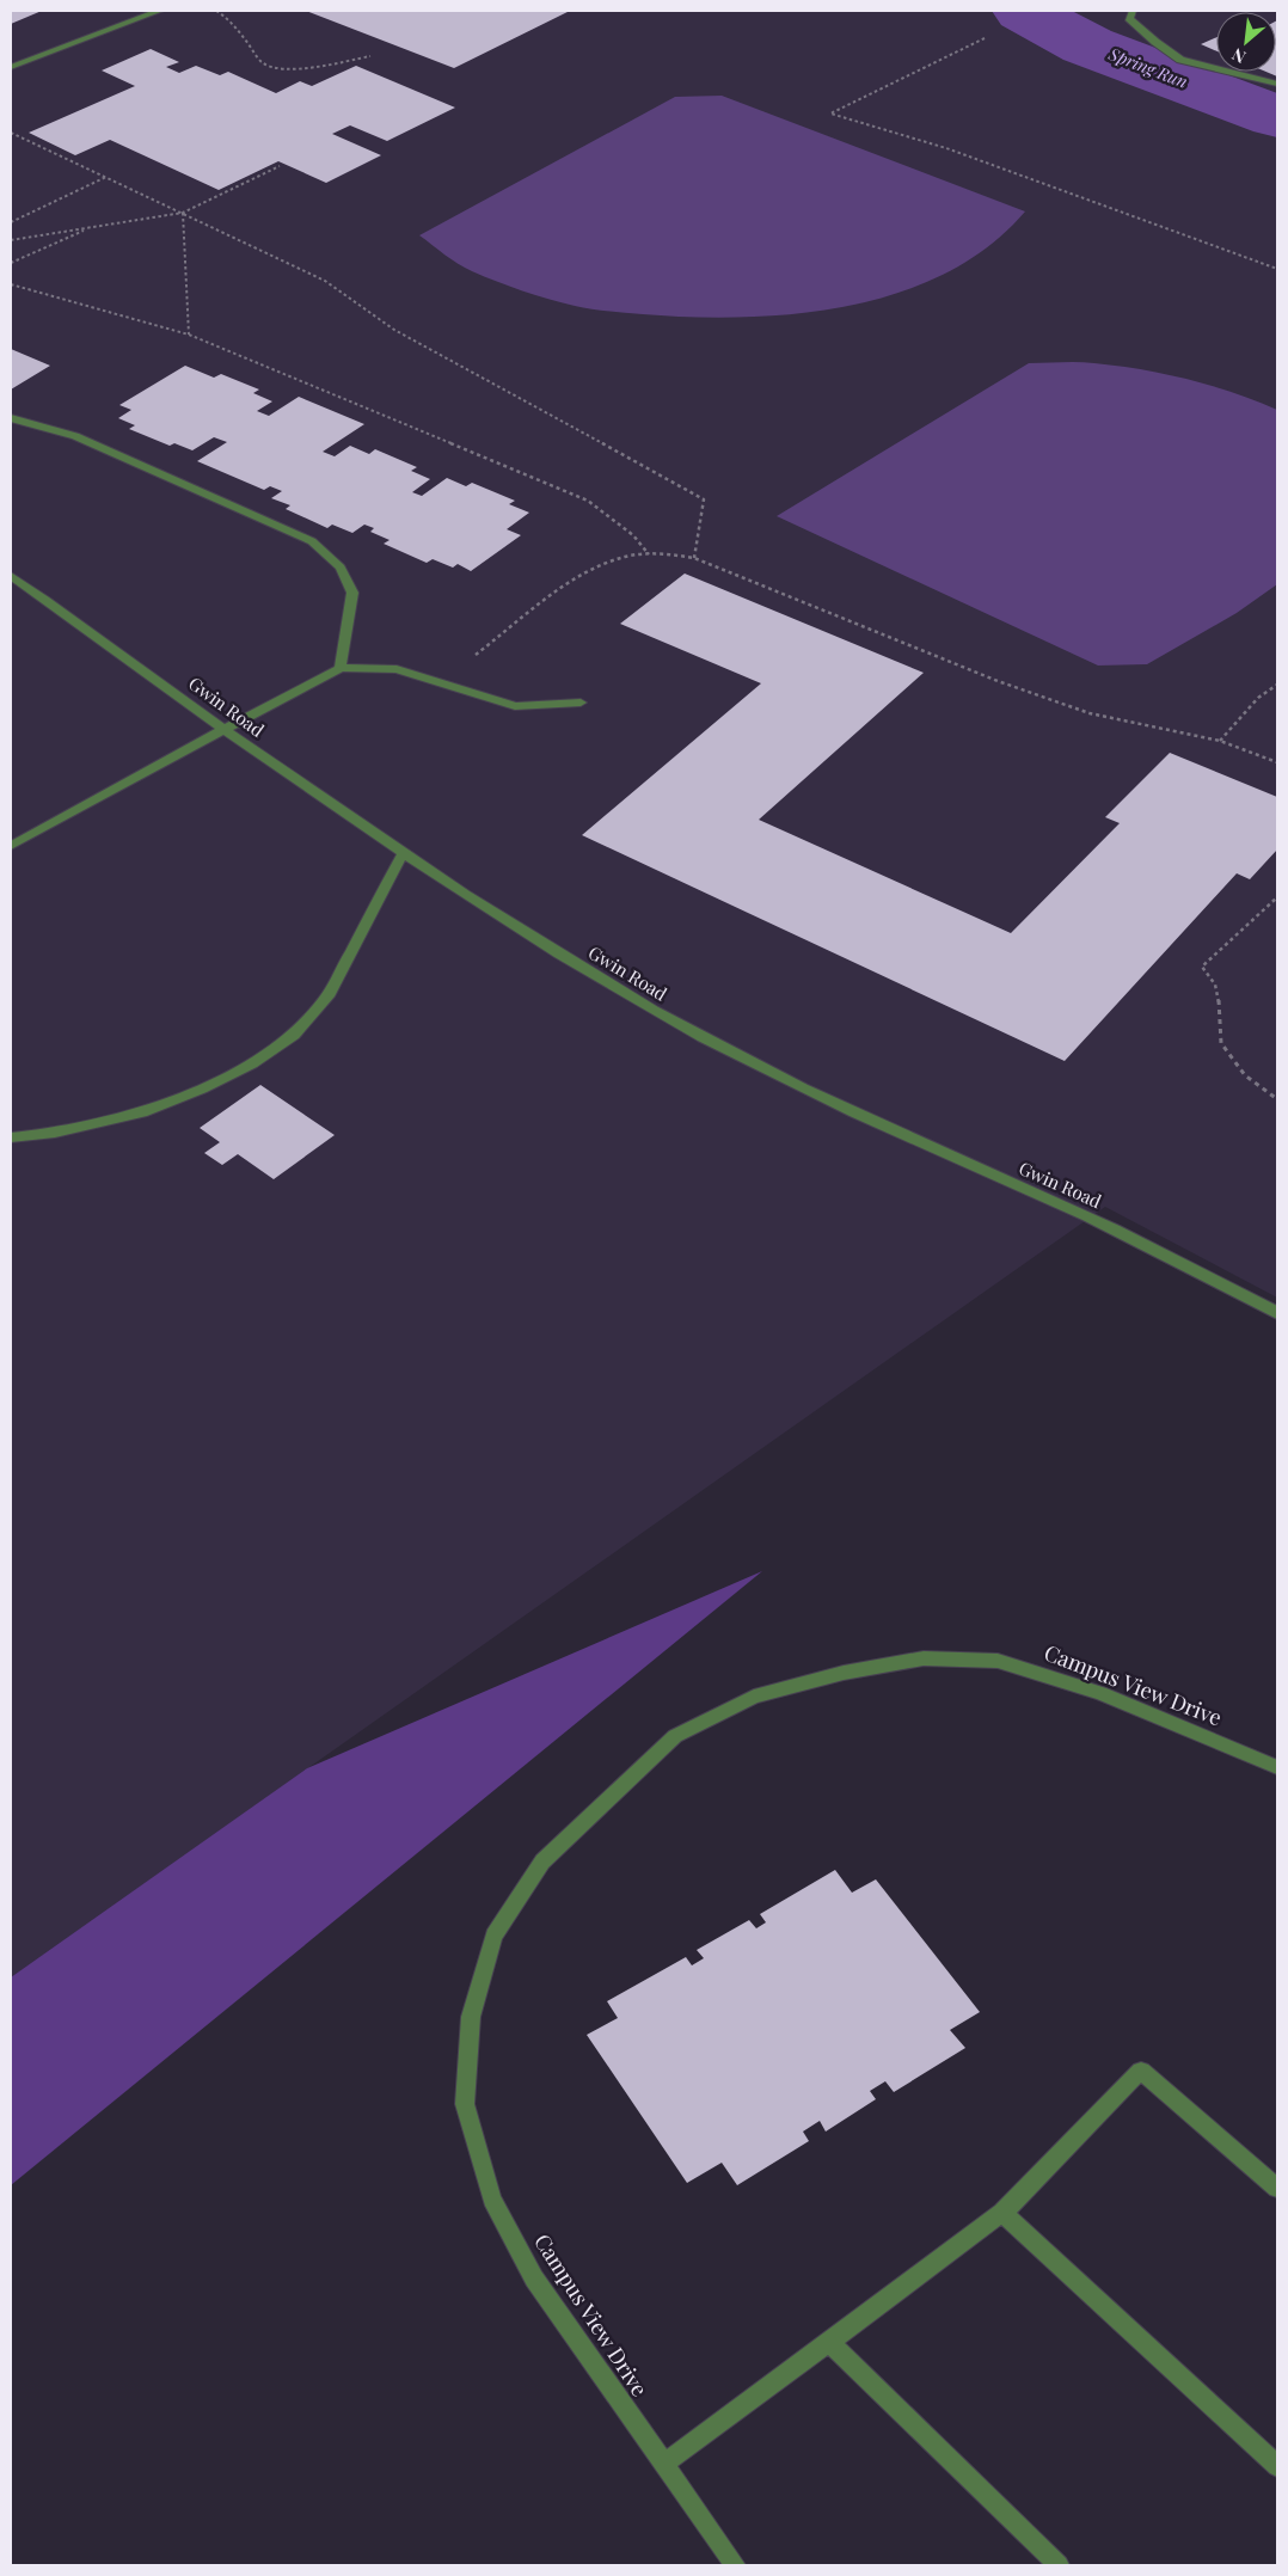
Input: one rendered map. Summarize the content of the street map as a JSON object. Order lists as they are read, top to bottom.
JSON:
{
  "streets": {
    "street": ["Gwin Road", "Campus View Drive"]
  },
  "water": ["Spring Run"],
  "north": "bottom left"
}
